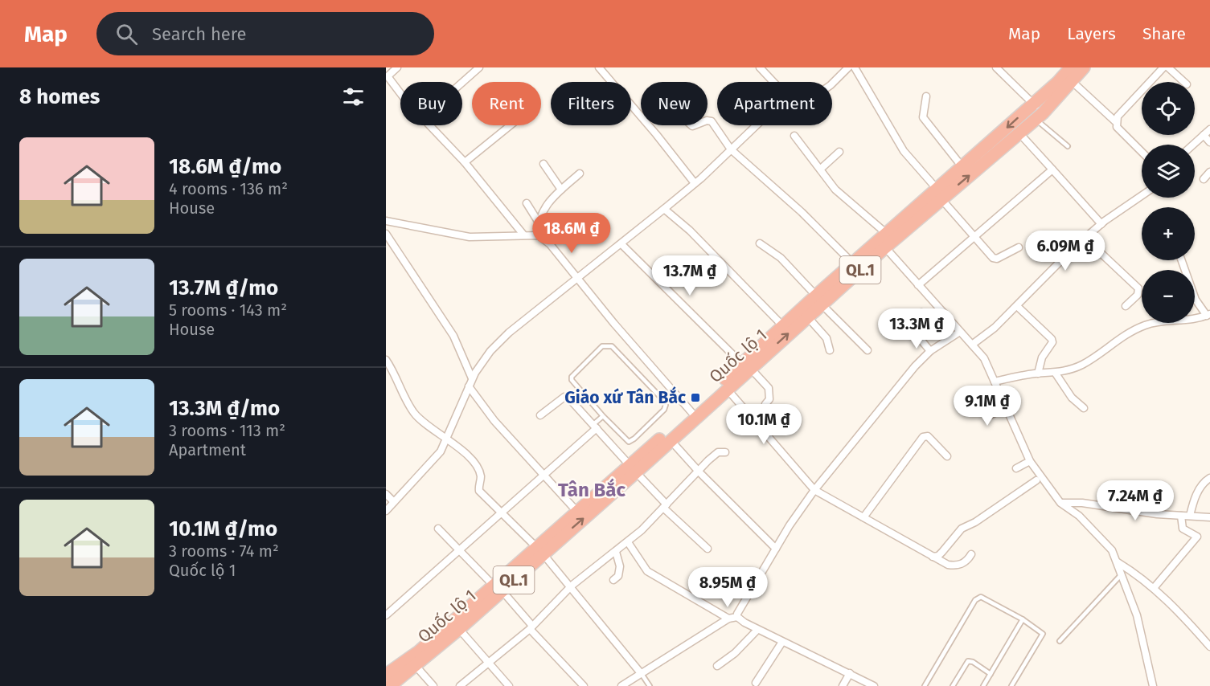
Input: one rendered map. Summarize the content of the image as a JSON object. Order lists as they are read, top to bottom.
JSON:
{
  "streets": {
    "highway": ["QL.1", "Quốc lộ 1"]
  },
  "districts": ["Tân Bắc"],
  "places": {
    "transit": ["Giáo xứ Tân Bắc"]
  },
  "page": {
    "header": "Map",
    "search": "Search here",
    "nav": ["Map", "Layers", "Share"],
    "heading": "8 homes",
    "map_buttons": ["+", "−"],
    "chip": [
      "Buy",
      "Rent",
      "Filters",
      "New",
      "Apartment"
    ],
    "list": [
      {
        "name": "18.6M ₫/mo",
        "note": "4 rooms · 136 m² · House"
      },
      {
        "name": "13.7M ₫/mo",
        "note": "5 rooms · 143 m² · House"
      },
      {
        "name": "13.3M ₫/mo",
        "note": "3 rooms · 113 m² · Apartment"
      },
      {
        "name": "10.1M ₫/mo",
        "note": "3 rooms · 74 m² · Quốc lộ 1"
      }
    ],
    "price": [
      "18.6M ₫",
      "6.09M ₫",
      "13.7M ₫",
      "13.3M ₫",
      "9.1M ₫",
      "10.1M ₫",
      "7.24M ₫",
      "8.95M ₫"
    ]
  }
}
